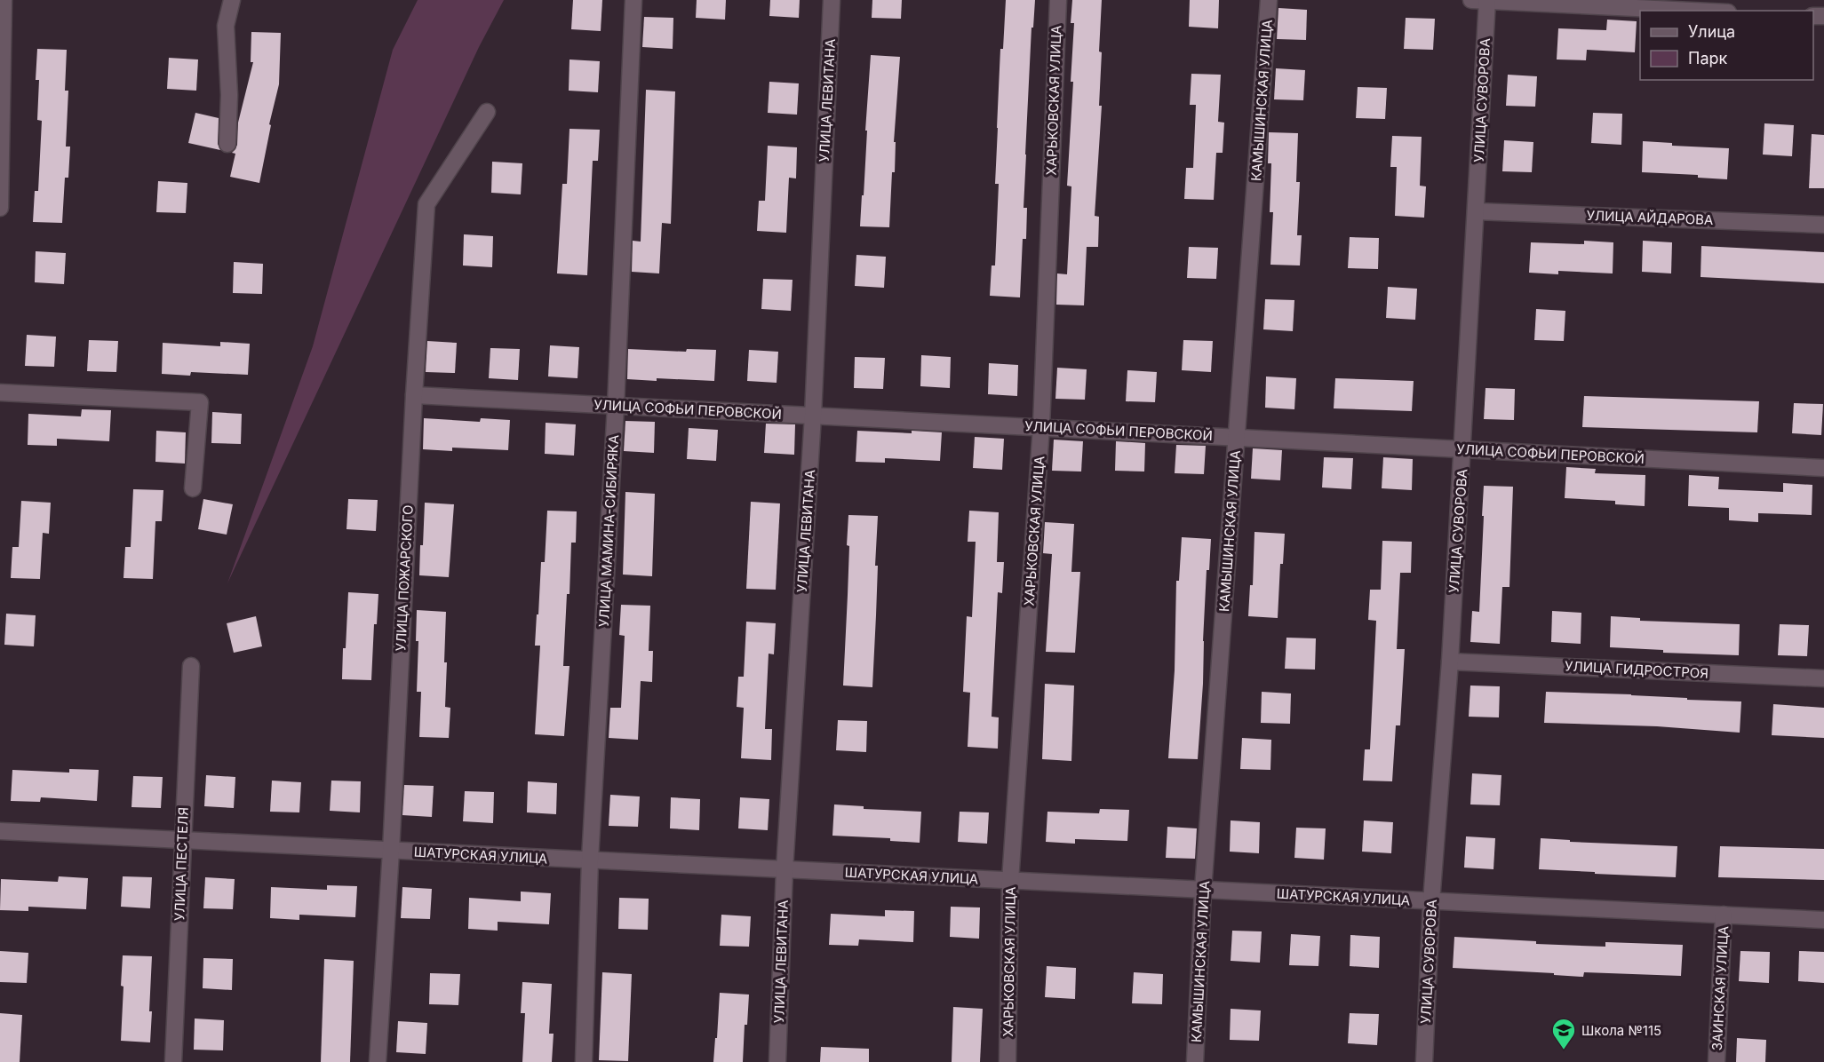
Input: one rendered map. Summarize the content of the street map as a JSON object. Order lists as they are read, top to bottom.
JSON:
{
  "streets": {
    "street": [
      "УЛИЦА ЛЕВИТАНА",
      "ХАРЬКОВСКАЯ УЛИЦА",
      "КАМЫШИНСКАЯ УЛИЦА",
      "УЛИЦА СУВОРОВА",
      "УЛИЦА АЙДАРОВА",
      "УЛИЦА СОФЬИ ПЕРОВСКОЙ",
      "УЛИЦА МАМИНА-СИБИРЯКА",
      "УЛИЦА ПОЖАРСКОГО",
      "УЛИЦА ГИДРОСТРОЯ",
      "ШАТУРСКАЯ УЛИЦА",
      "УЛИЦА ПЕСТЕЛЯ",
      "ЗАИНСКАЯ УЛИЦА"
    ]
  },
  "crossings": [
    ["УЛИЦА ЛЕВИТАНА", "УЛИЦА СОФЬИ ПЕРОВСКОЙ"],
    ["УЛИЦА ЛЕВИТАНА", "ШАТУРСКАЯ УЛИЦА"],
    ["ХАРЬКОВСКАЯ УЛИЦА", "УЛИЦА СОФЬИ ПЕРОВСКОЙ"],
    ["ХАРЬКОВСКАЯ УЛИЦА", "ШАТУРСКАЯ УЛИЦА"],
    ["КАМЫШИНСКАЯ УЛИЦА", "УЛИЦА СОФЬИ ПЕРОВСКОЙ"],
    ["КАМЫШИНСКАЯ УЛИЦА", "ШАТУРСКАЯ УЛИЦА"],
    ["УЛИЦА СУВОРОВА", "УЛИЦА АЙДАРОВА"],
    ["УЛИЦА СУВОРОВА", "УЛИЦА СОФЬИ ПЕРОВСКОЙ"],
    ["УЛИЦА СУВОРОВА", "УЛИЦА ГИДРОСТРОЯ"],
    ["УЛИЦА СУВОРОВА", "ШАТУРСКАЯ УЛИЦА"],
    ["УЛИЦА СОФЬИ ПЕРОВСКОЙ", "УЛИЦА МАМИНА-СИБИРЯКА"],
    ["УЛИЦА СОФЬИ ПЕРОВСКОЙ", "УЛИЦА ПОЖАРСКОГО"],
    ["УЛИЦА МАМИНА-СИБИРЯКА", "ШАТУРСКАЯ УЛИЦА"],
    ["УЛИЦА ПОЖАРСКОГО", "ШАТУРСКАЯ УЛИЦА"],
    ["ШАТУРСКАЯ УЛИЦА", "УЛИЦА ПЕСТЕЛЯ"],
    ["ШАТУРСКАЯ УЛИЦА", "ЗАИНСКАЯ УЛИЦА"]
  ],
  "places": {
    "school or university": ["Школа №115"]
  },
  "legend": ["Улица", "Парк"]
}
